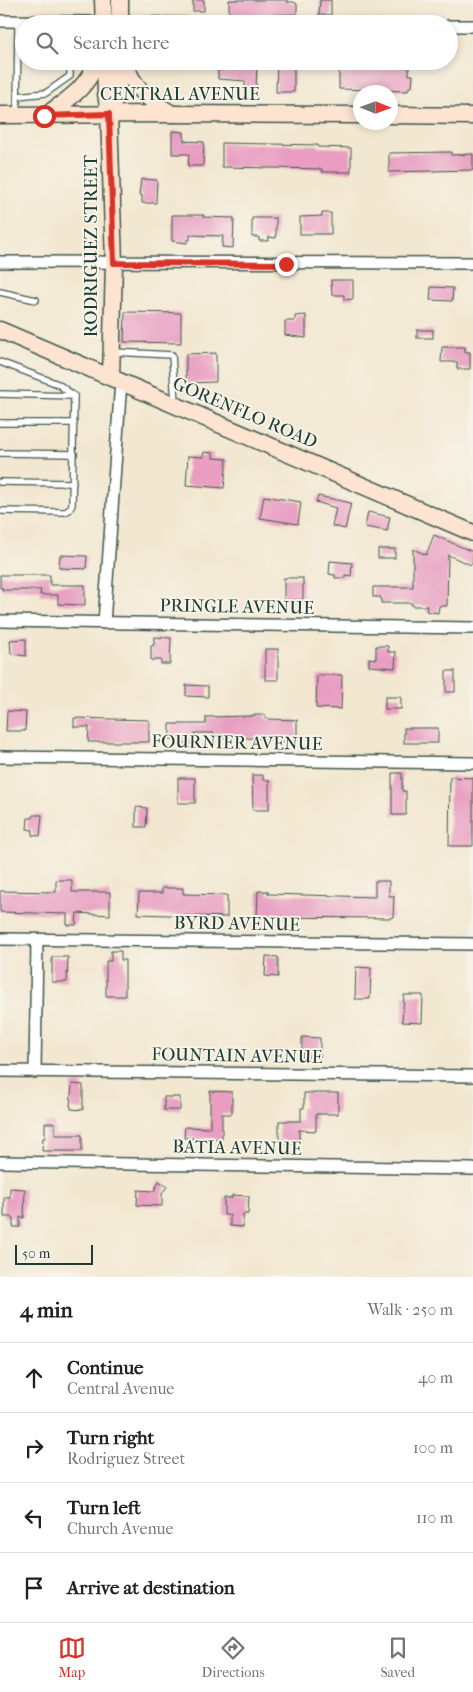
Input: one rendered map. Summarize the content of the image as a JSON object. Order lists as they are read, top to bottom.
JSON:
{
  "streets": {
    "main road": ["CENTRAL AVENUE", "RODRIGUEZ STREET", "GORENFLO ROAD"],
    "street": [
      "PRINGLE AVENUE",
      "FOURNIER AVENUE",
      "BYRD AVENUE",
      "FOUNTAIN AVENUE",
      "BATIA AVENUE"
    ]
  },
  "crossings": [
    ["CENTRAL AVENUE", "RODRIGUEZ STREET"],
    ["RODRIGUEZ STREET", "GORENFLO ROAD"],
    ["RODRIGUEZ STREET", "PRINGLE AVENUE"]
  ],
  "scale_bar": "50 m",
  "north": "right",
  "page": {
    "search": "Search here",
    "scale": "50 m",
    "heading": ["4 min", "Walk · 250 m"],
    "list": [
      ["Continue", "Central Avenue", "40 m"],
      ["Turn right", "Rodriguez Street", "100 m"],
      ["Turn left", "Church Avenue", "110 m"],
      "Arrive at destination"
    ],
    "nav": ["Map", "Directions", "Saved"]
  }
}
